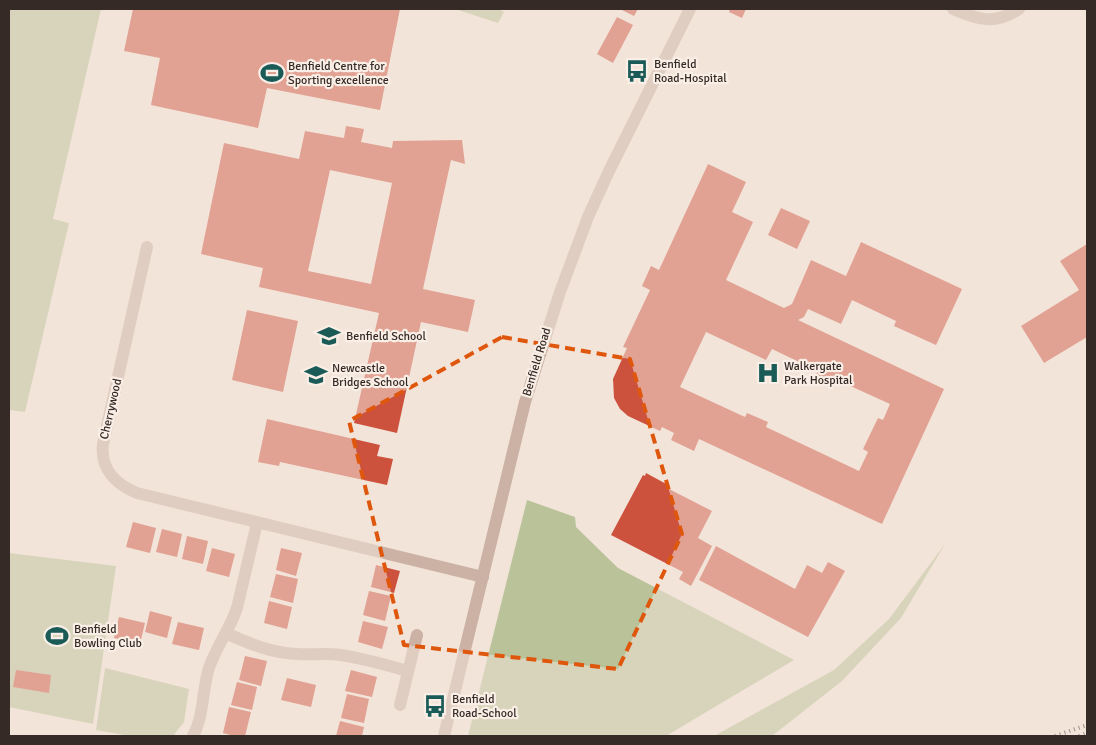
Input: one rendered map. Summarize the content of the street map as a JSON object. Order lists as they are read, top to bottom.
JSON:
{
  "streets": {
    "street": ["Benfield Road", "Cherrywood"]
  },
  "crossings": [
    ["Benfield Road", "Cherrywood"]
  ],
  "places": {
    "bus stop": ["Benfield Road-Hospital", "Benfield Road-School"],
    "sports": ["Benfield Centre for Sporting excellence", "Benfield Bowling Club"],
    "school or university": ["Benfield School", "Newcastle Bridges School"],
    "hospital": ["Walkergate Park Hospital"]
  }
}
